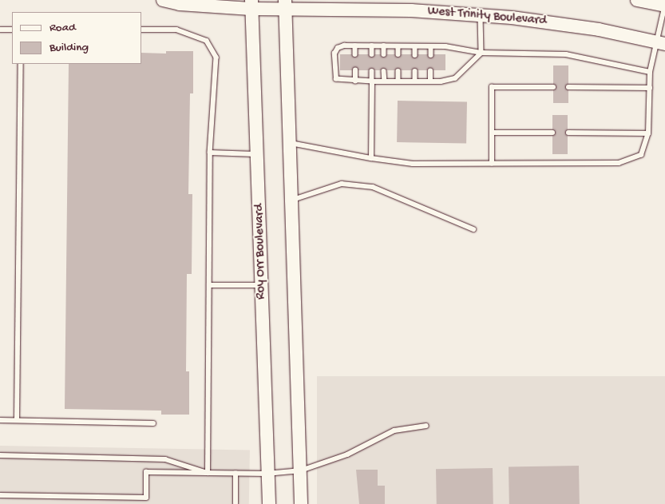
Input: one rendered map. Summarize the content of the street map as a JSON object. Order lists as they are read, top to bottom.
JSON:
{
  "streets": {
    "main road": ["West Trinity Boulevard", "Roy Orr Boulevard"]
  },
  "crossings": [
    ["West Trinity Boulevard", "Roy Orr Boulevard"]
  ],
  "legend": ["Road", "Building"]
}
